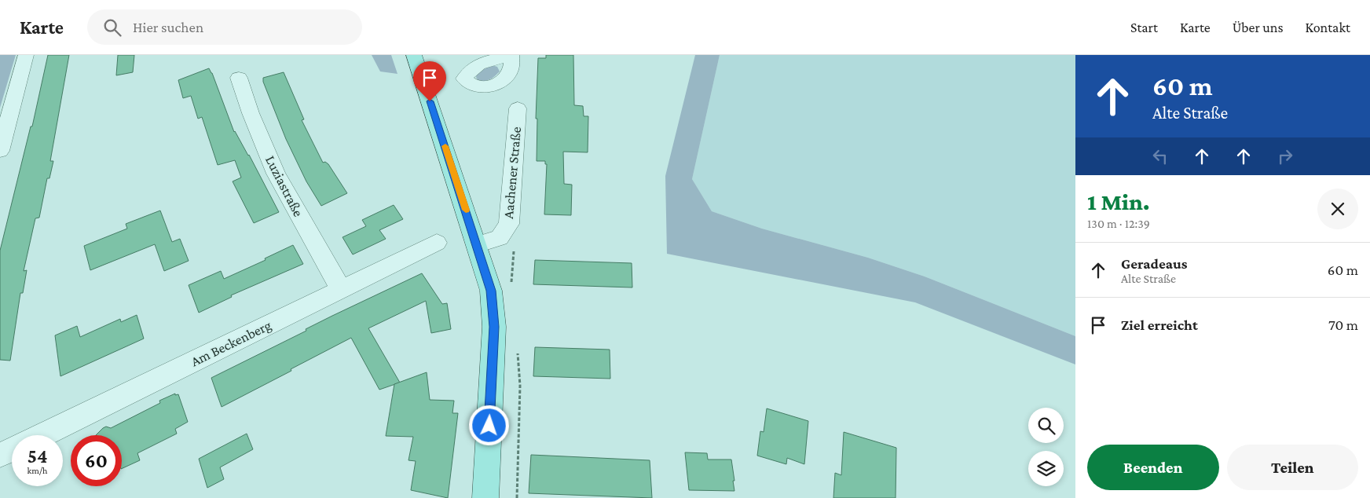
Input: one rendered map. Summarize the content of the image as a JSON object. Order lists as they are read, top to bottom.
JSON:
{
  "streets": {
    "street": ["Aachener Straße", "Luziastraße", "Am Beckenberg"]
  },
  "crossings": [
    ["Luziastraße", "Am Beckenberg"]
  ],
  "page": {
    "header": "Karte",
    "search": "Hier suchen",
    "nav": [
      "Start",
      "Karte",
      "Über uns",
      "Kontakt"
    ],
    "turn": ["60 m", "Alte Straße"],
    "heading": ["1 Min.", "130 m · 12:39"],
    "list": [
      {
        "name": "Geradeaus",
        "note": "Alte Straße",
        "value": "60 m"
      },
      {
        "name": "Ziel erreicht",
        "value": "70 m"
      }
    ],
    "speed": "54 km/h",
    "limit": "60",
    "buttons": ["Beenden", "Teilen"]
  }
}
